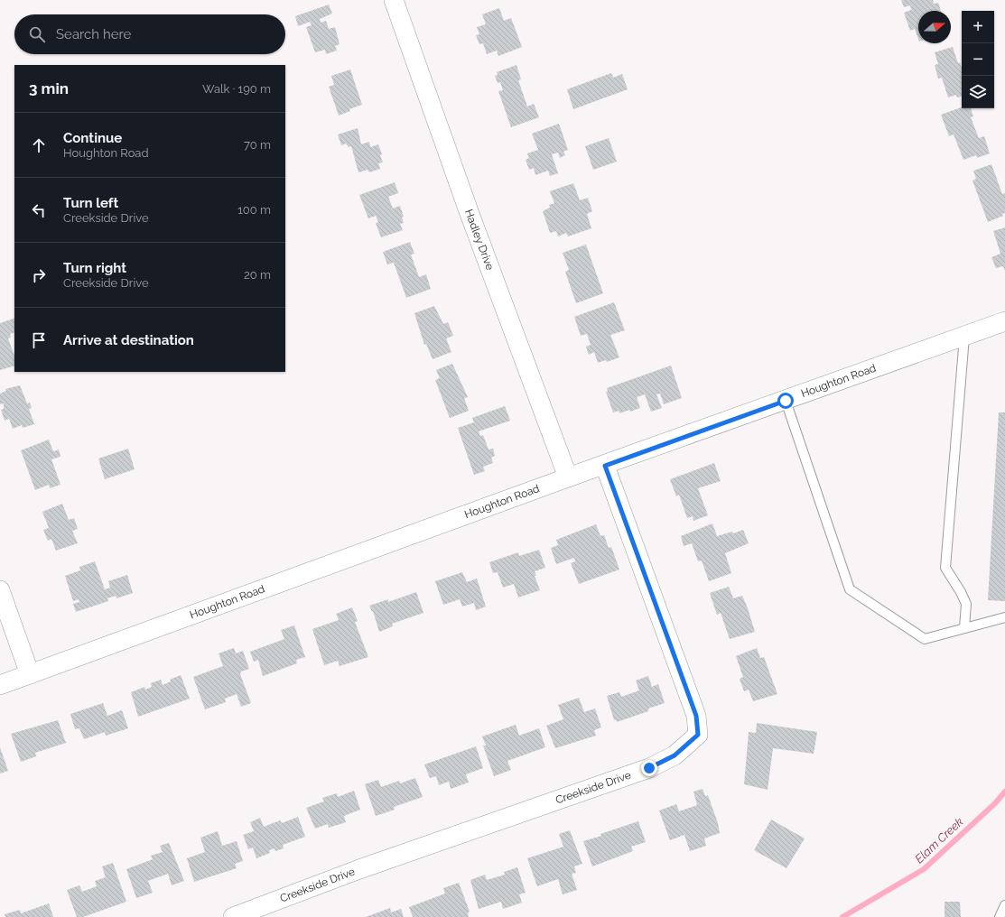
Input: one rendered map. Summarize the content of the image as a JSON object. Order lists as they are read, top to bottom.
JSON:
{
  "streets": {
    "street": ["Hadley Drive", "Houghton Road", "Creekside Drive"]
  },
  "crossings": [
    ["Hadley Drive", "Houghton Road"],
    ["Houghton Road", "Creekside Drive"]
  ],
  "water": ["Elam Creek"],
  "north": "right",
  "page": {
    "map_buttons": ["+", "−"],
    "search": "Search here",
    "heading": ["3 min", "Walk · 190 m"],
    "list": [
      ["Continue", "Houghton Road", "70 m"],
      ["Turn left", "Creekside Drive", "100 m"],
      ["Turn right", "Creekside Drive", "20 m"],
      "Arrive at destination"
    ]
  }
}
